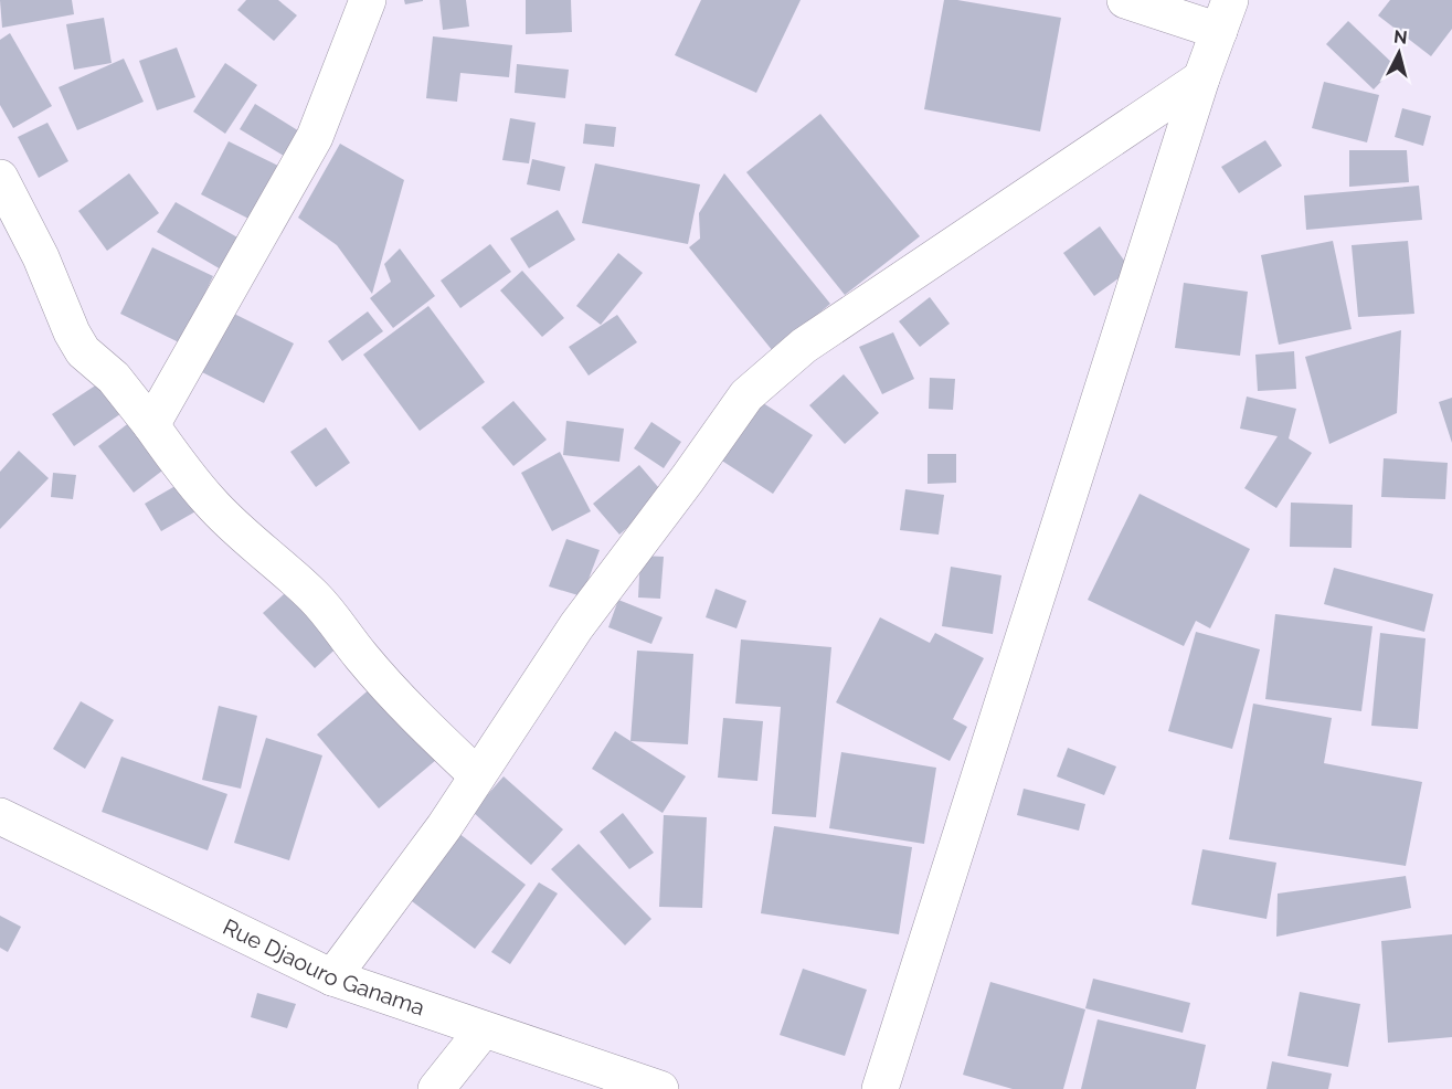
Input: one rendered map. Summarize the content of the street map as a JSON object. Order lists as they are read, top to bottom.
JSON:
{
  "streets": {
    "street": ["Rue Djaouro Ganama"]
  },
  "north": "top"
}
